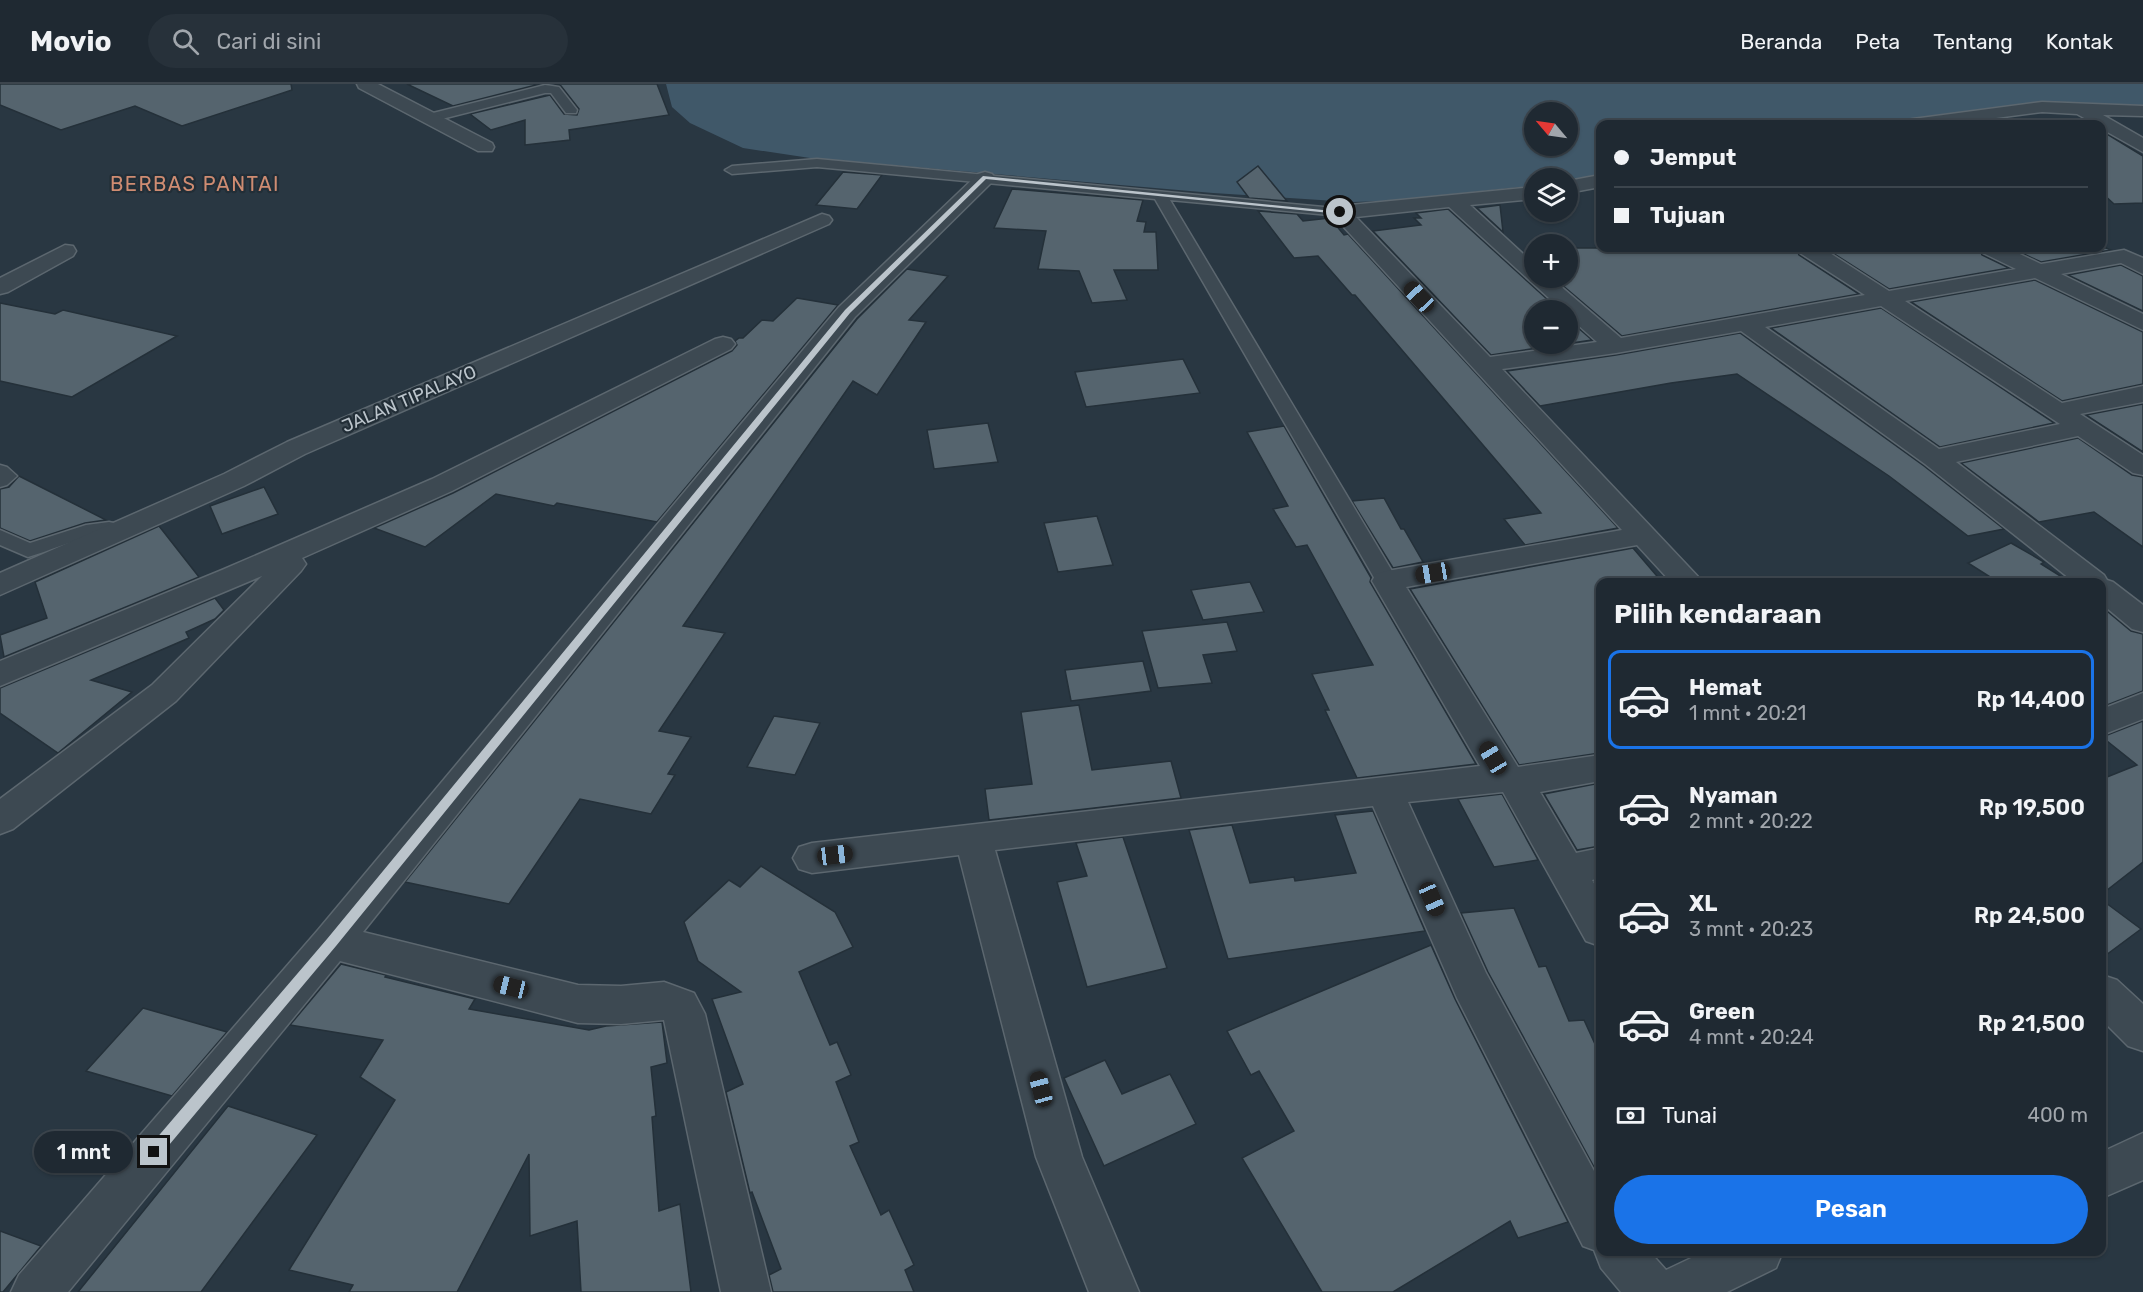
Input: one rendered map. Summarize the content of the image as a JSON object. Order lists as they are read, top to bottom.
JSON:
{
  "streets": {
    "street": ["JALAN TIPALAYO"]
  },
  "districts": ["BERBAS PANTAI"],
  "north": "top left",
  "page": {
    "header": "Movio",
    "search": "Cari di sini",
    "nav": [
      "Beranda",
      "Peta",
      "Tentang",
      "Kontak"
    ],
    "map_buttons": ["+", "−"],
    "banner": ["Jemput", "Tujuan"],
    "heading": "Pilih kendaraan",
    "list": [
      {
        "name": "Hemat",
        "note": "1 mnt · 20:21",
        "value": "Rp 14,400"
      },
      {
        "name": "Nyaman",
        "note": "2 mnt · 20:22",
        "value": "Rp 19,500"
      },
      {
        "name": "XL",
        "note": "3 mnt · 20:23",
        "value": "Rp 24,500"
      },
      {
        "name": "Green",
        "note": "4 mnt · 20:24",
        "value": "Rp 21,500"
      }
    ],
    "pay": ["Tunai", "400 m"],
    "bubble": "1 mnt",
    "buttons": "Pesan"
  }
}
